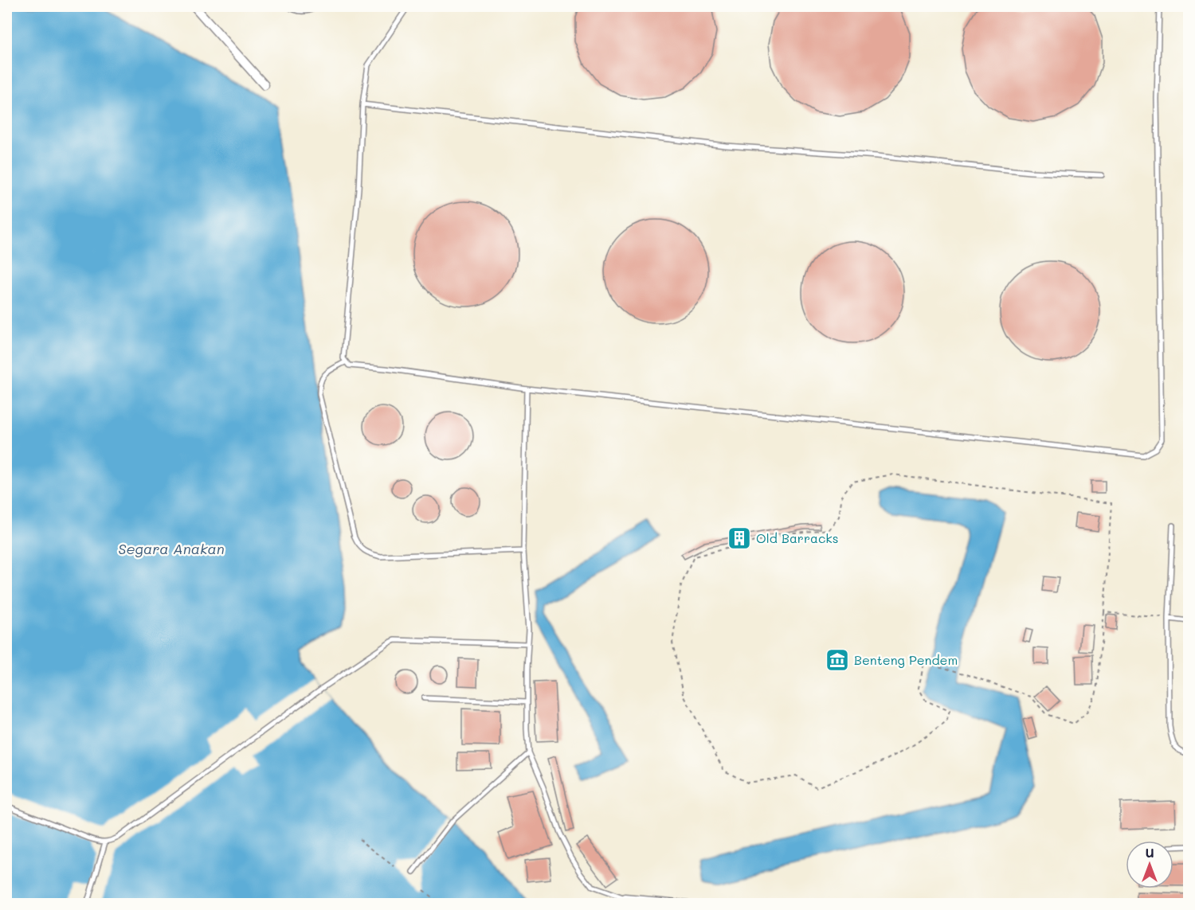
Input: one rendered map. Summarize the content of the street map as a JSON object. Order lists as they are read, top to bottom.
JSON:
{
  "water": ["Segara Anakan"],
  "places": {
    "building": ["Old Barracks"],
    "museum": ["Benteng Pendem"]
  },
  "north": "top"
}
